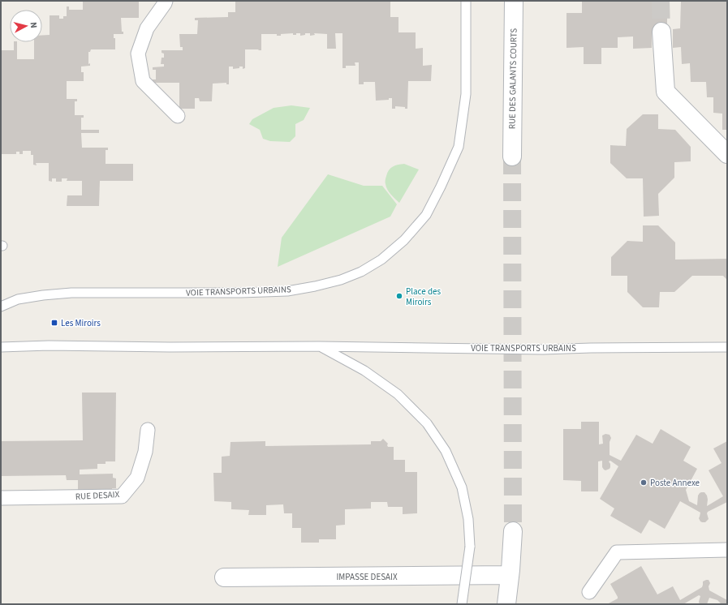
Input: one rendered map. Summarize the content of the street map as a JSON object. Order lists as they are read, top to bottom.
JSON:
{
  "streets": {
    "street": ["RUE DES GALANTS COURTS", "RUE DESAIX", "IMPASSE DESAIX"],
    "lane": ["VOIE TRANSPORTS URBAINS"]
  },
  "places": {
    "other": ["Place des Miroirs", "Poste Annexe"],
    "transit": ["Les Miroirs"]
  },
  "north": "right"
}
